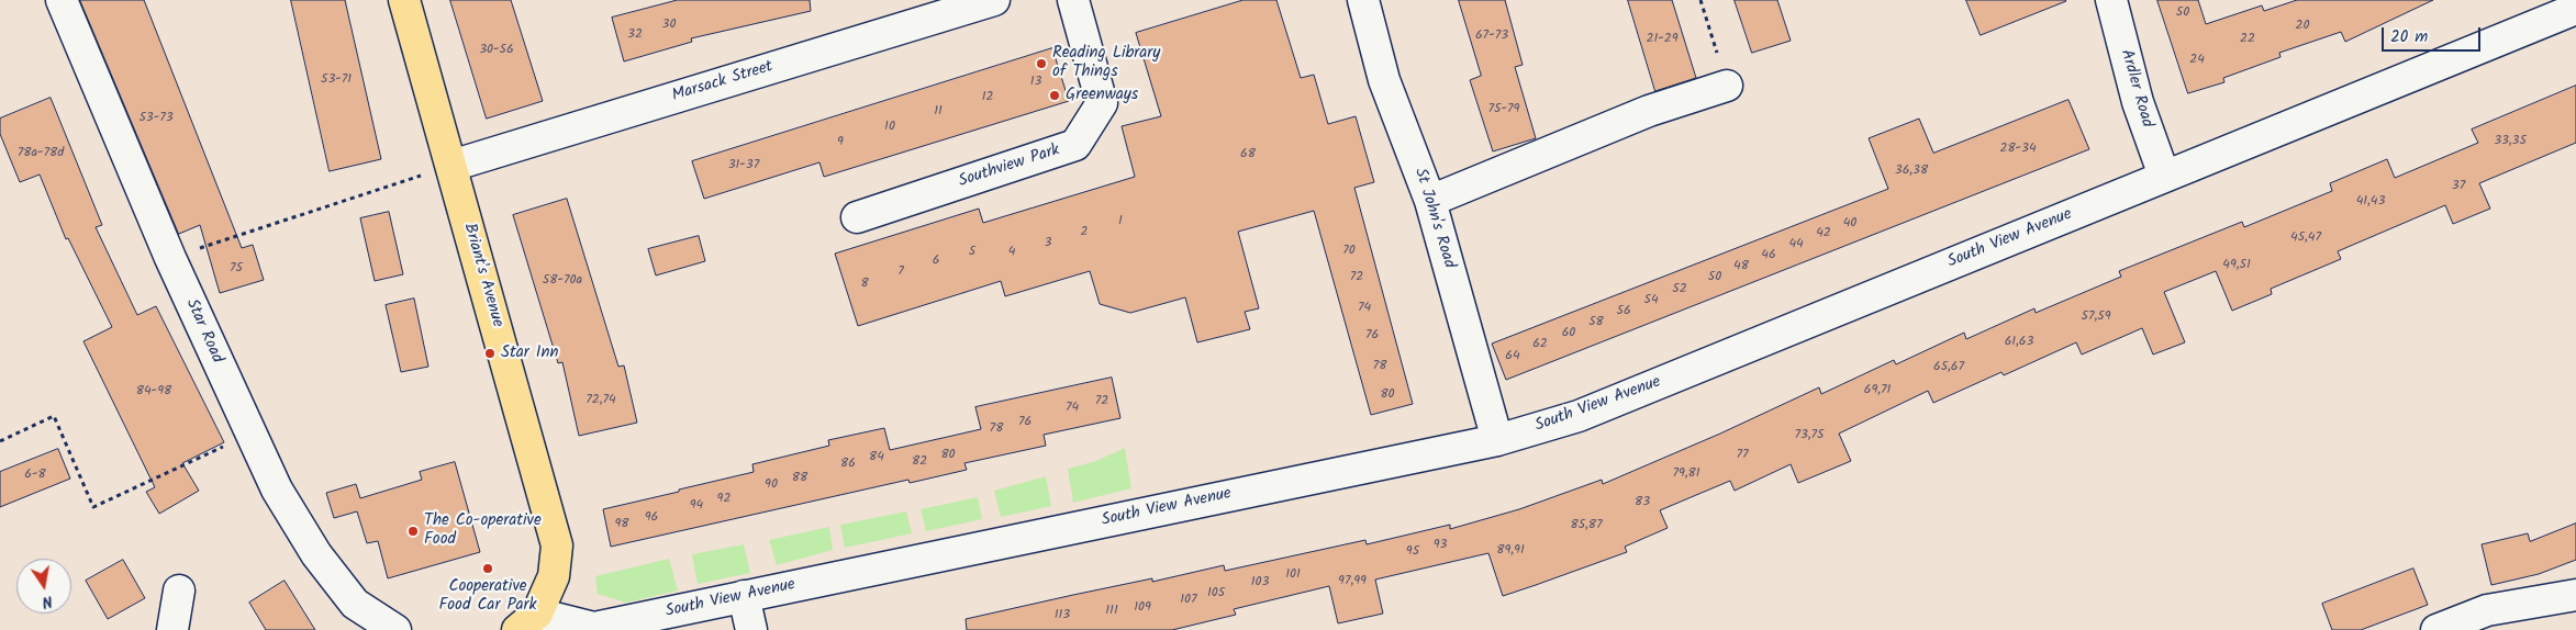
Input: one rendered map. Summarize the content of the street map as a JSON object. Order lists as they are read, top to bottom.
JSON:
{
  "streets": {
    "main road": ["Briant's Avenue"],
    "street": [
      "Marsack Street",
      "Ardler Road",
      "Southview Park",
      "St John's Road",
      "South View Avenue",
      "Star Road"
    ]
  },
  "crossings": [
    ["Marsack Street", "Briant's Avenue"],
    ["Ardler Road", "South View Avenue"],
    ["St John's Road", "South View Avenue"],
    ["South View Avenue", "Briant's Avenue"]
  ],
  "places": [
    "Reading Library of Things",
    "Greenways",
    "Star Inn",
    "The Co-operative Food",
    "Cooperative Food Car Park"
  ],
  "house_numbers": [
    "50",
    "30",
    "20",
    "32",
    "67-73",
    "21-29",
    "22",
    "30-56",
    "24",
    "53-71",
    "13",
    "12",
    "75-79",
    "11",
    "53-73",
    "10",
    "33,35",
    "9",
    "28-34",
    "78a-78d",
    "68",
    "31-37",
    "36,38",
    "37",
    "41,43",
    "1",
    "40",
    "2",
    "42",
    "45,47",
    "3",
    "44",
    "70",
    "5",
    "4",
    "46",
    "6",
    "49,51",
    "48",
    "75",
    "7",
    "72",
    "50",
    "58-70a",
    "8",
    "52",
    "54",
    "74",
    "56",
    "57,59",
    "58",
    "60",
    "76",
    "61,63",
    "62",
    "64",
    "78",
    "65,67",
    "69,71",
    "84-98",
    "80",
    "72,74",
    "72",
    "74",
    "76",
    "78",
    "73,75",
    "80",
    "77",
    "84",
    "82",
    "86",
    "79,81",
    "6-8",
    "88",
    "90",
    "92",
    "83",
    "94",
    "96",
    "98",
    "85,87",
    "93",
    "89,91",
    "95",
    "101",
    "97,99",
    "103",
    "105",
    "107",
    "109",
    "111",
    "113"
  ],
  "scale_bar": "20 m",
  "north": "bottom"
}
